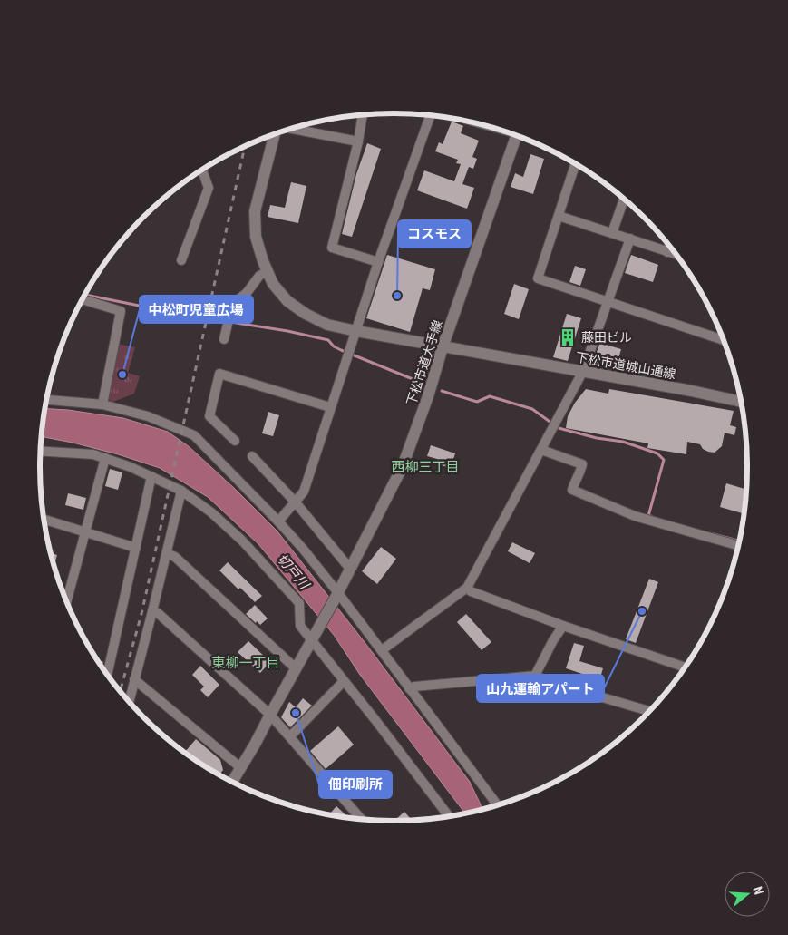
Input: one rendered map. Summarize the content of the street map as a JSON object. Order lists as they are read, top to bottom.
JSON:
{
  "streets": {
    "street": ["下松市道大手線", "下松市道城山通線"]
  },
  "crossings": [
    ["下松市道大手線", "下松市道城山通線"]
  ],
  "districts": ["西柳三丁目", "東柳一丁目"],
  "water": ["切戸川"],
  "places": {
    "other": [
      "コスモス",
      "中松町児童広場",
      "山九運輸アパート",
      "佃印刷所"
    ],
    "building": ["藤田ビル"]
  },
  "north": "right"
}
